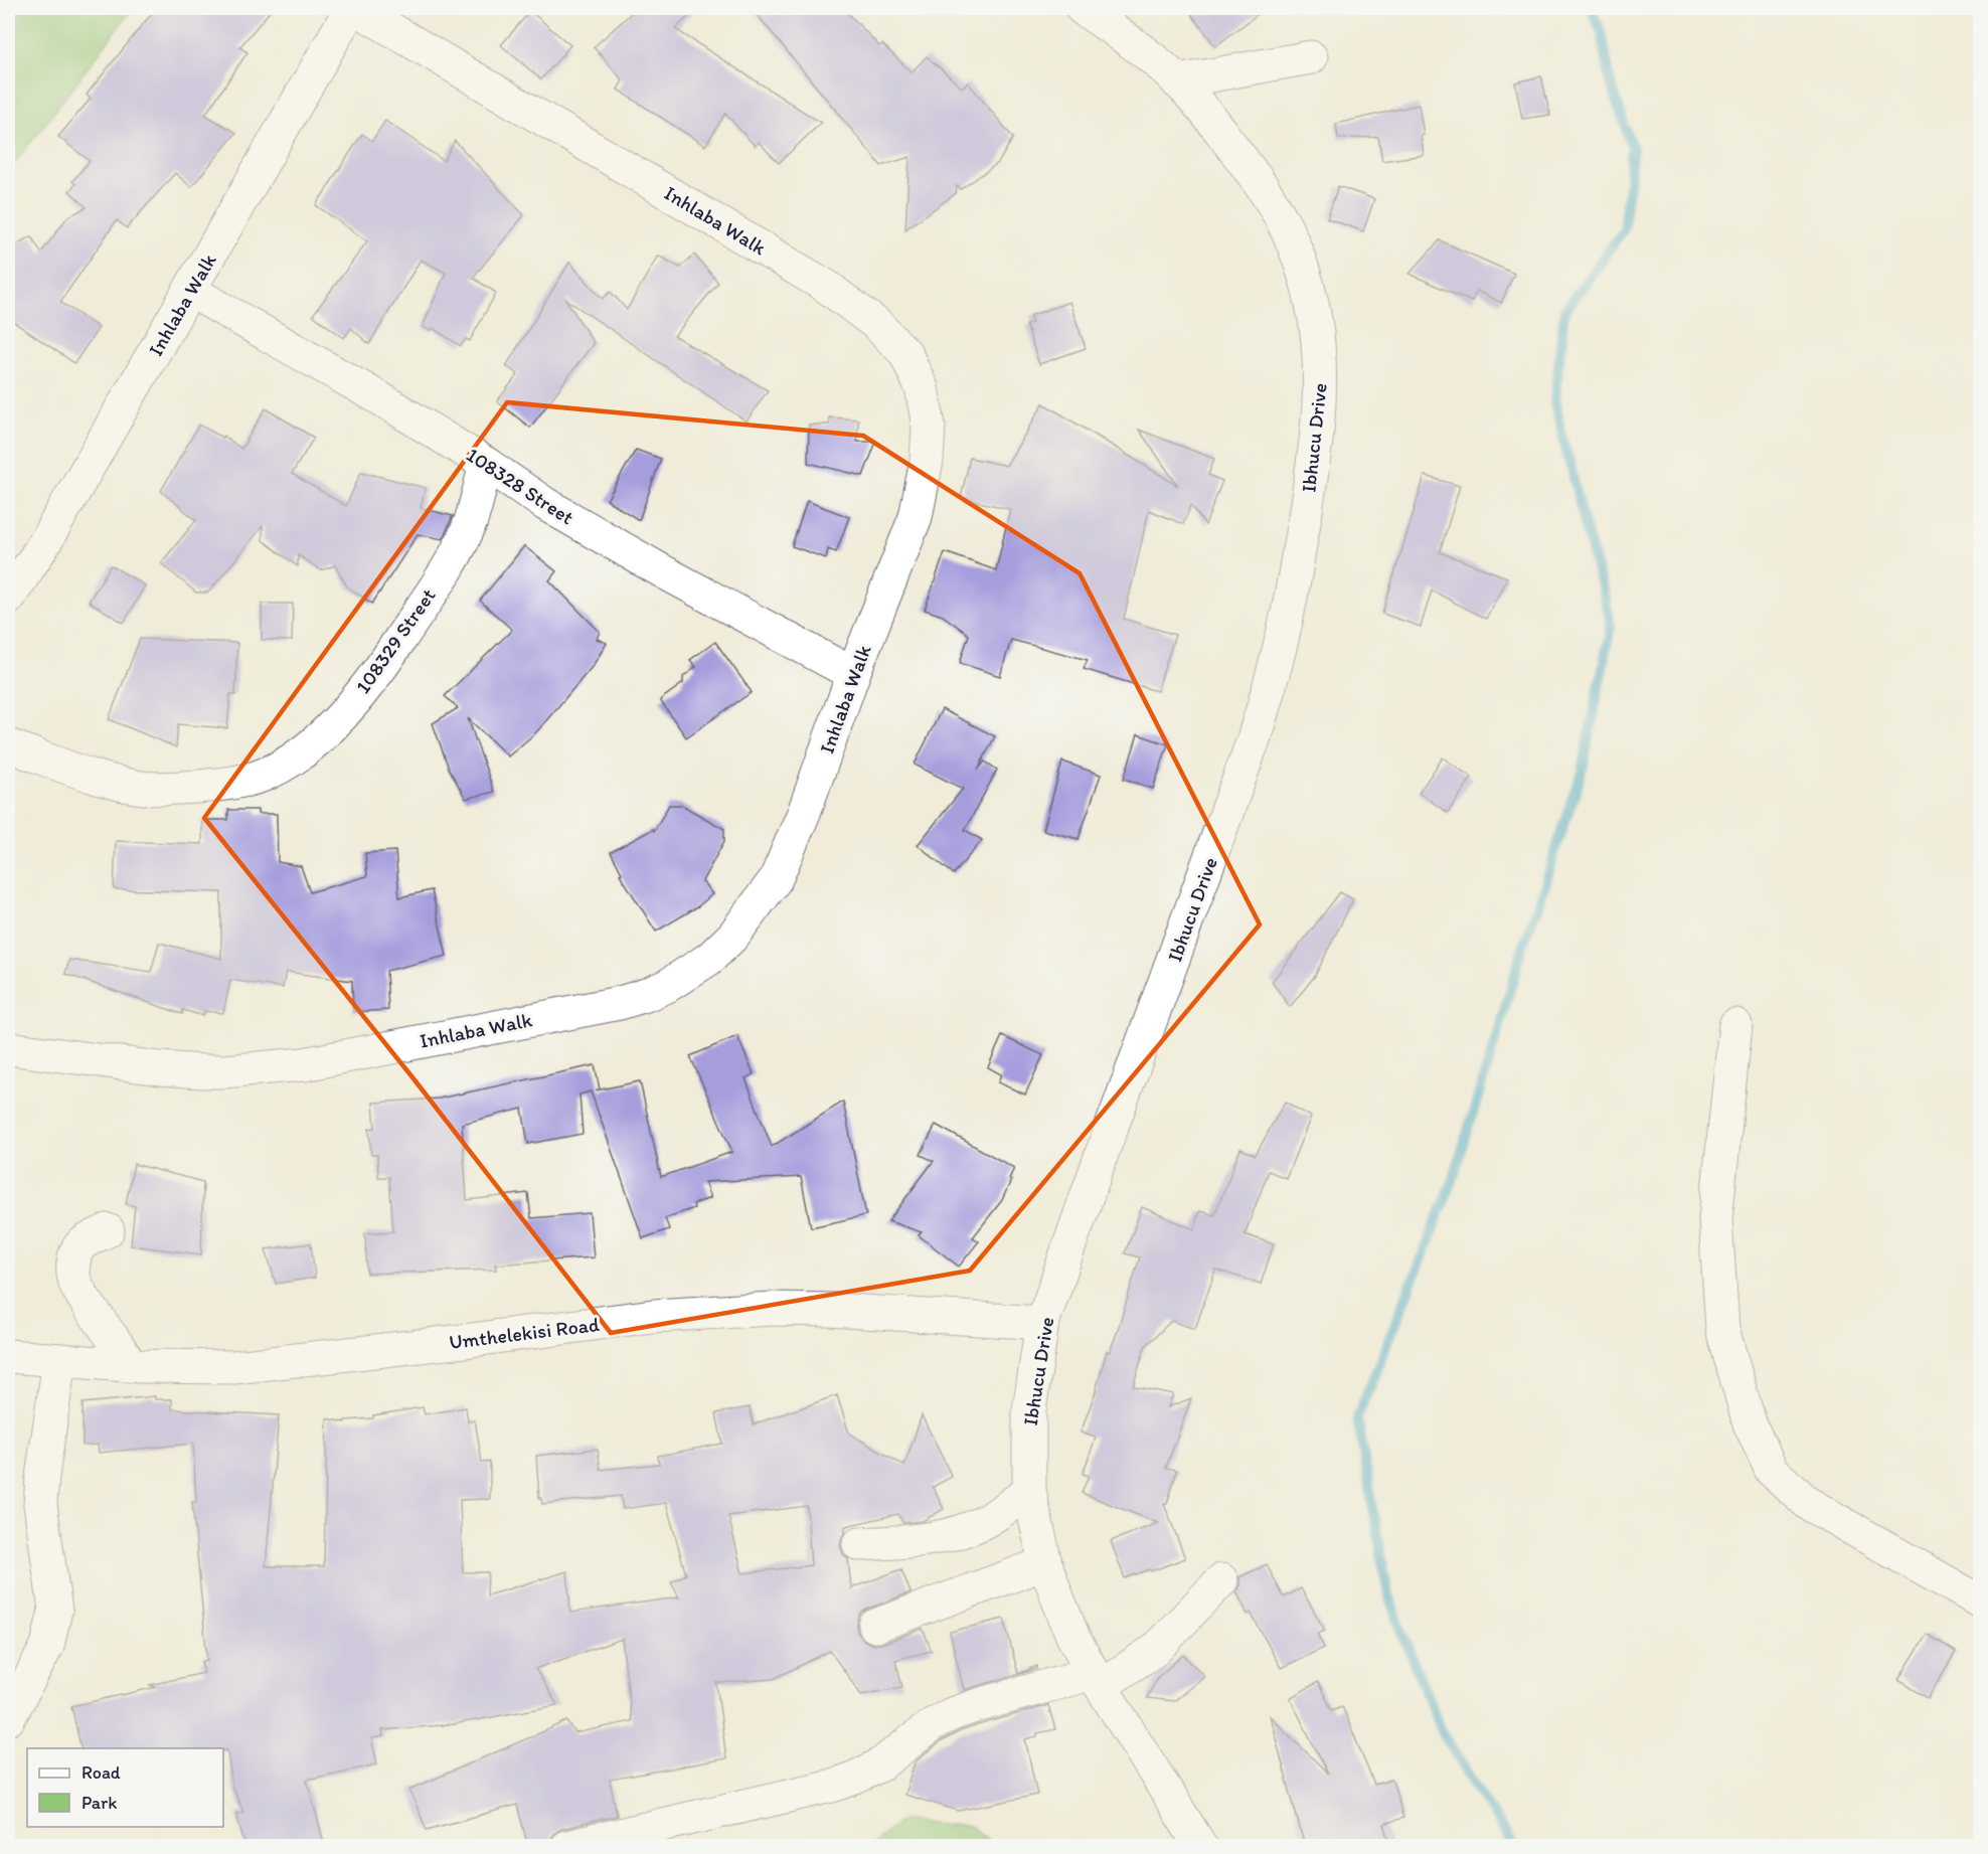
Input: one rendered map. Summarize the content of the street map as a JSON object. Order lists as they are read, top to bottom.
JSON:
{
  "streets": {
    "street": [
      "Inhlaba Walk",
      "Ibhucu Drive",
      "108328 Street",
      "108329 Street",
      "Umthelekisi Road"
    ]
  },
  "crossings": [
    ["Inhlaba Walk", "108328 Street"],
    ["Ibhucu Drive", "Umthelekisi Road"],
    ["108328 Street", "108329 Street"]
  ],
  "legend": ["Road", "Park"]
}
